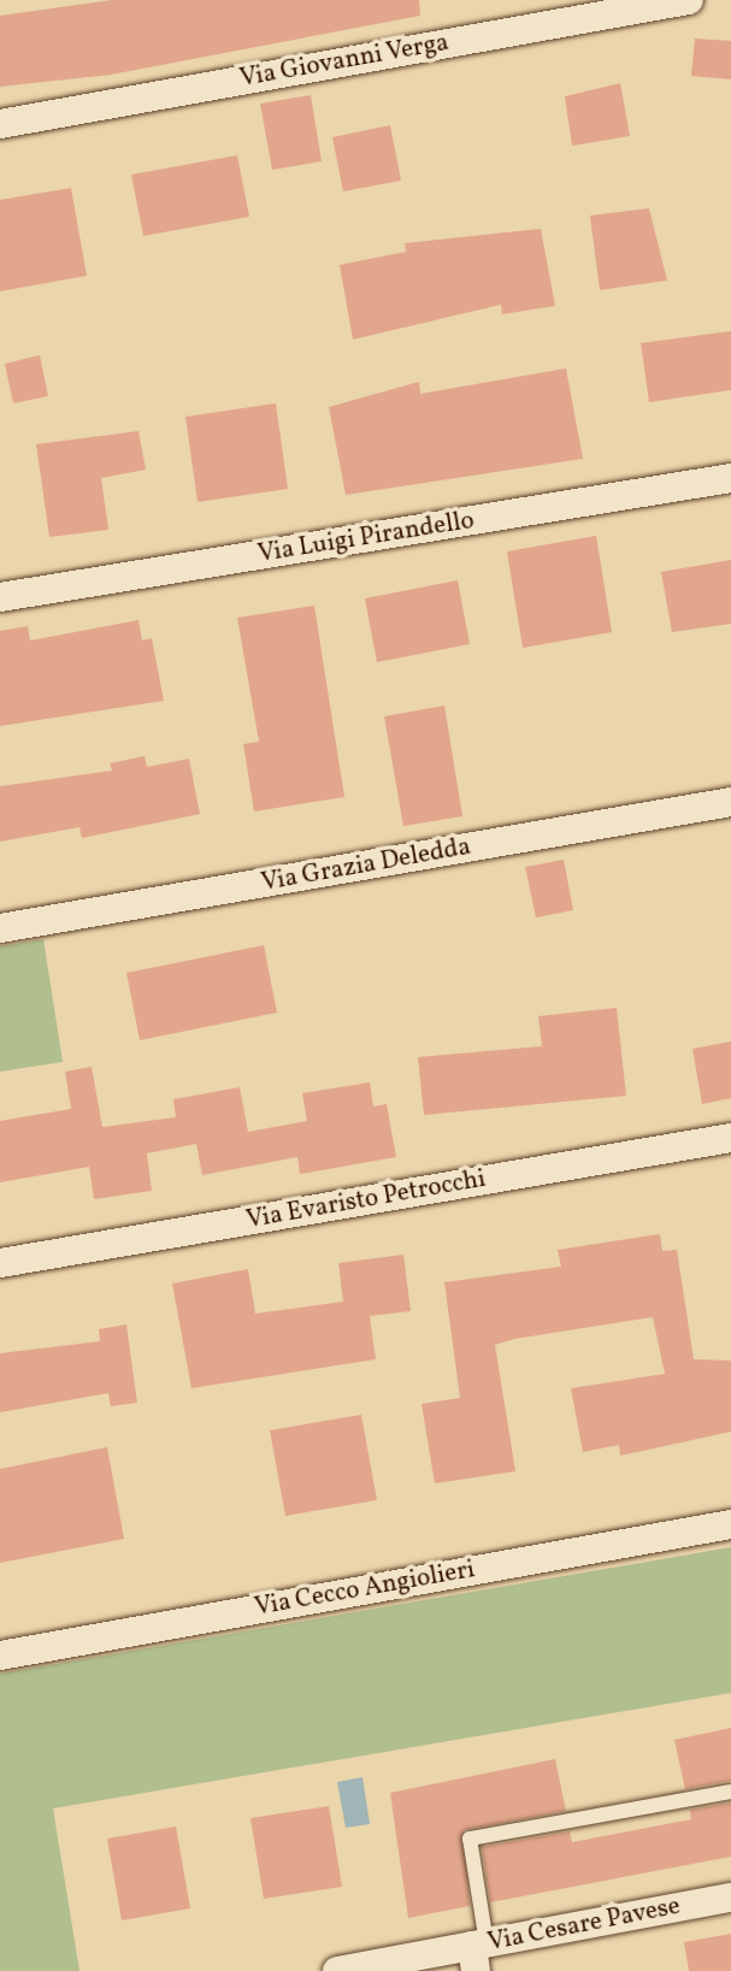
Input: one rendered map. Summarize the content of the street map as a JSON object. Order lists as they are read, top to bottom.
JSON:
{
  "streets": {
    "street": [
      "Via Giovanni Verga",
      "Via Luigi Pirandello",
      "Via Grazia Deledda",
      "Via Evaristo Petrocchi",
      "Via Cecco Angiolieri",
      "Via Cesare Pavese"
    ]
  }
}
